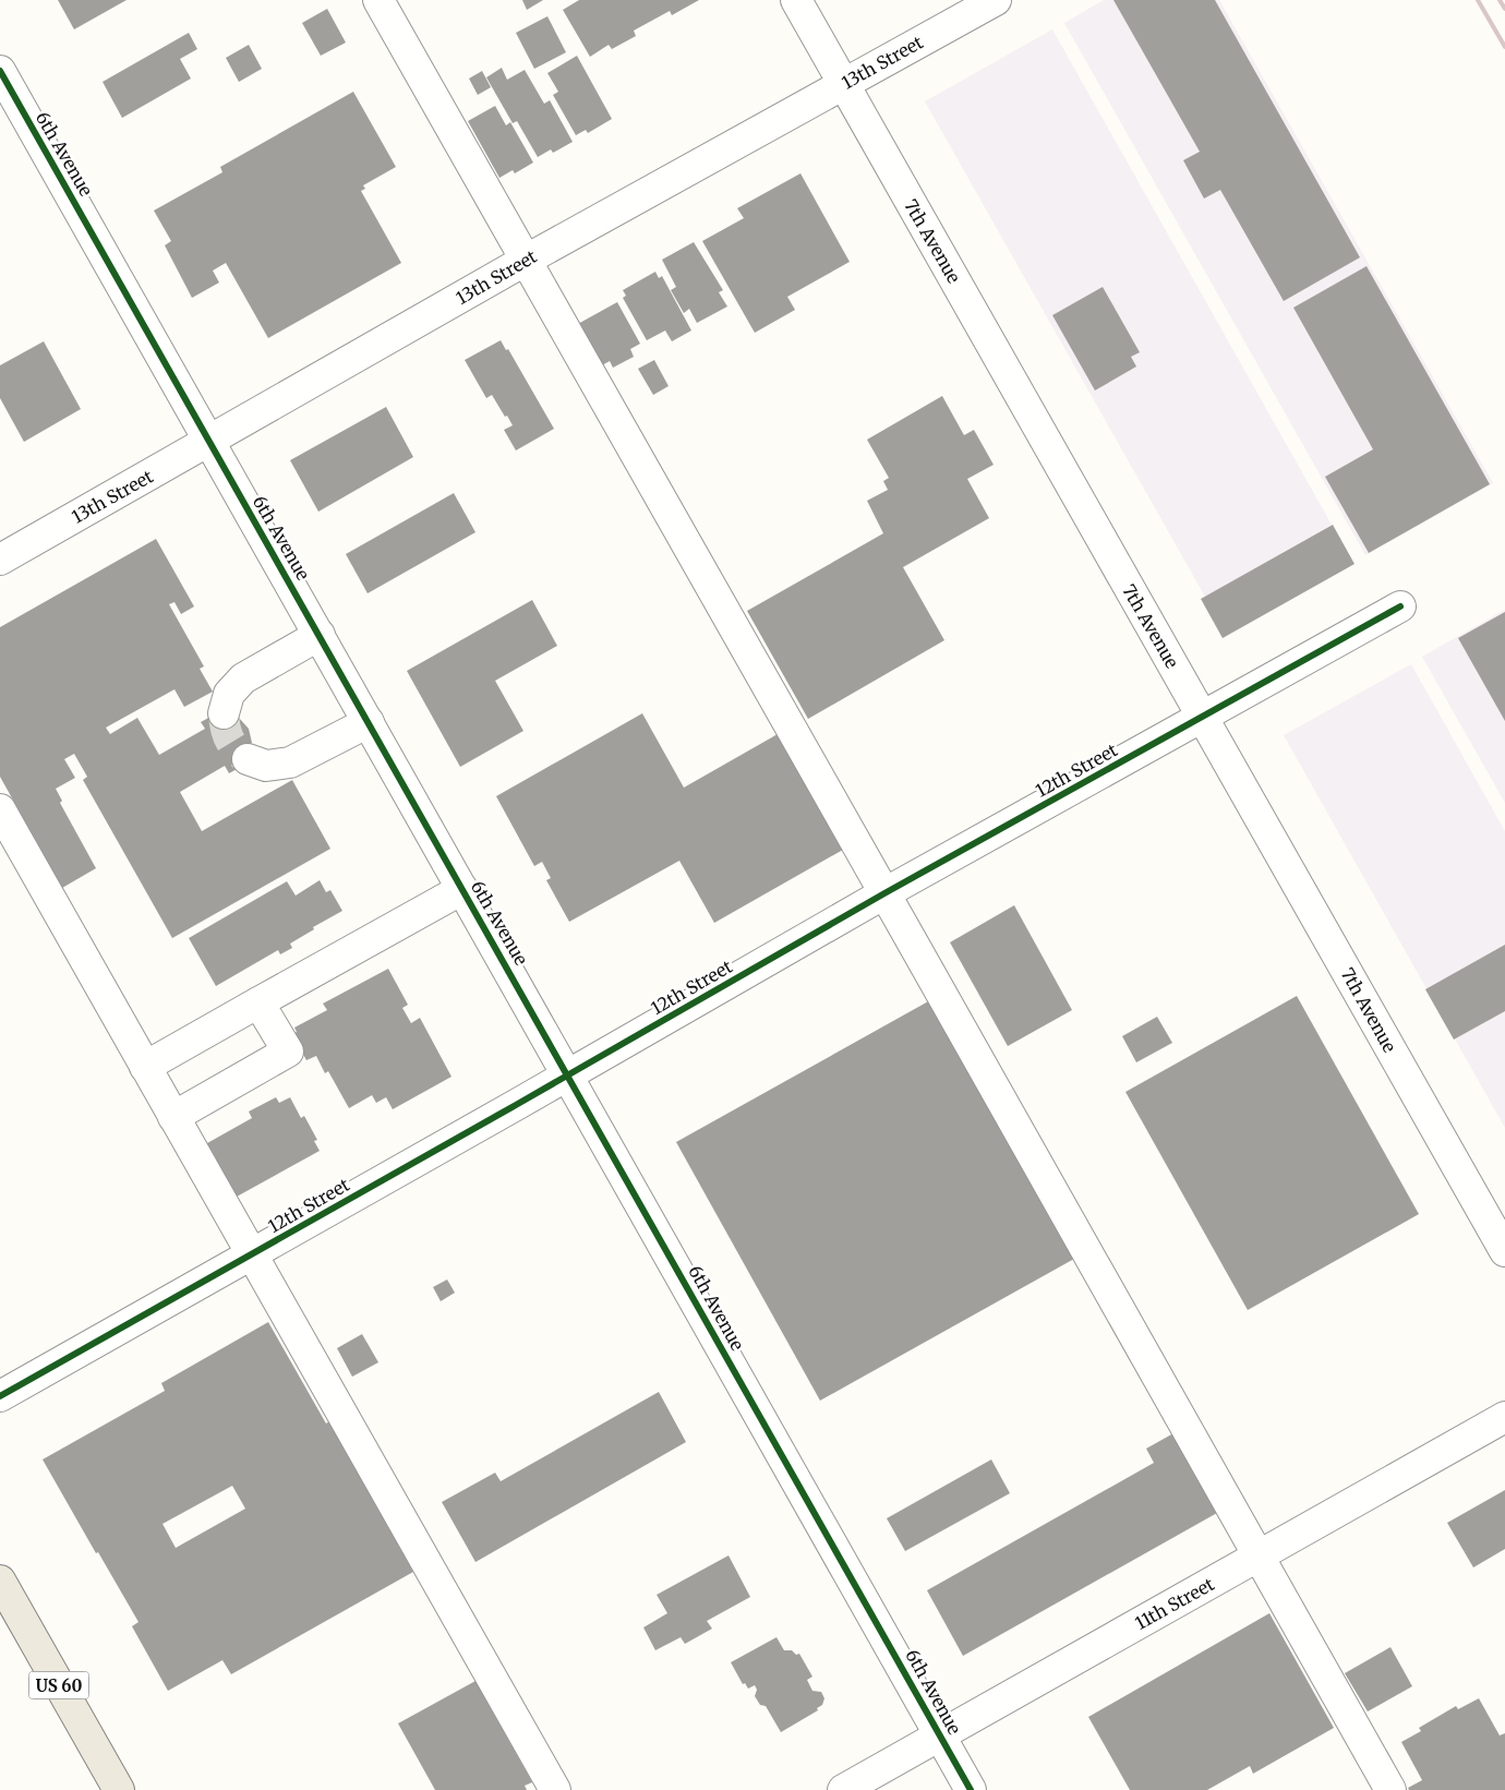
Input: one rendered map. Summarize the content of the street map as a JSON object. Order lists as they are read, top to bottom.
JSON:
{
  "streets": {
    "main road": ["US 60"],
    "street": [
      "13th Street",
      "6th Avenue",
      "7th Avenue",
      "12th Street",
      "11th Street"
    ]
  },
  "crossings": [
    ["13th Street", "6th Avenue"],
    ["13th Street", "7th Avenue"],
    ["6th Avenue", "12th Street"],
    ["6th Avenue", "11th Street"],
    ["7th Avenue", "12th Street"]
  ]
}
